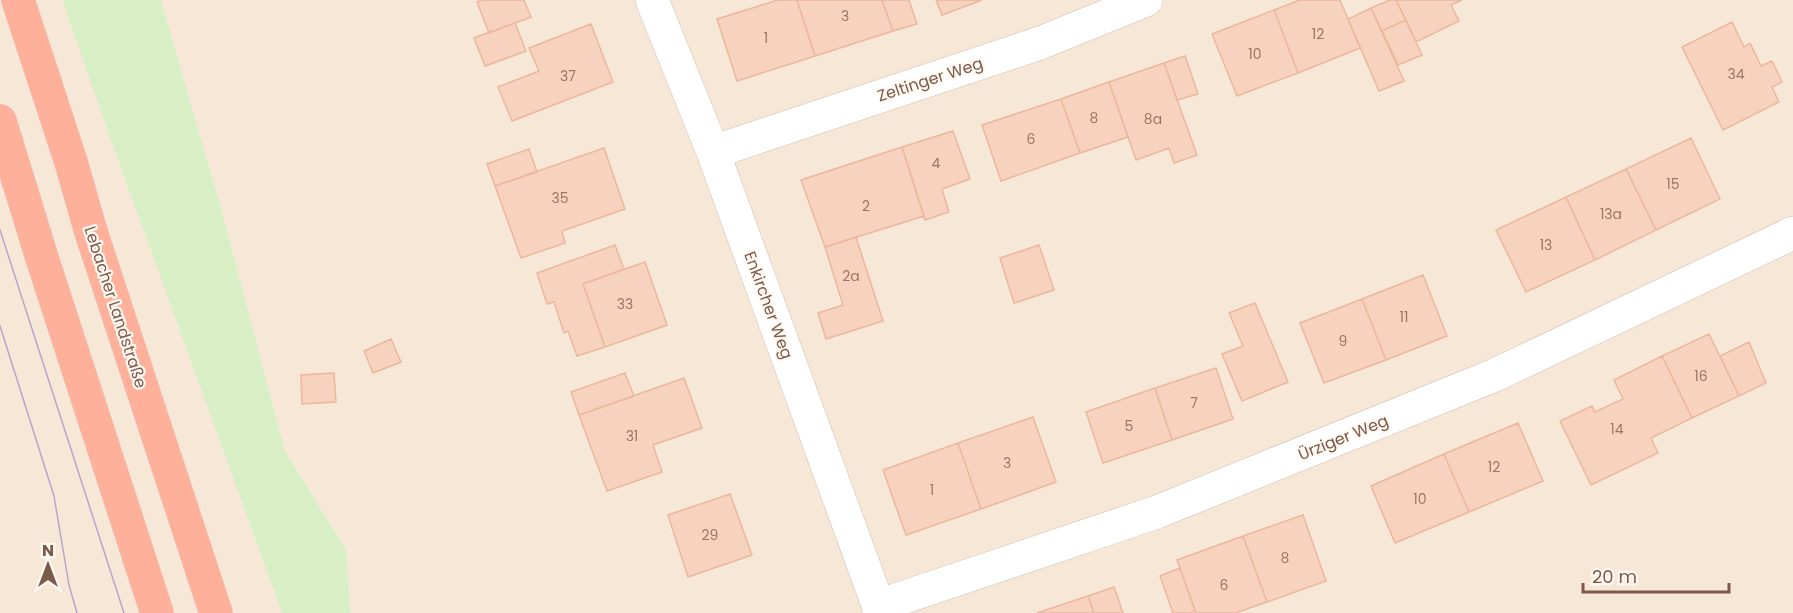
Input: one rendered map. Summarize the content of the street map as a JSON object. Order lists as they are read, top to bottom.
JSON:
{
  "streets": {
    "highway": ["Lebacher Landstraße"],
    "street": ["Zeltinger Weg", "Enkircher Weg", "Ürziger Weg"]
  },
  "crossings": [
    ["Zeltinger Weg", "Enkircher Weg"],
    ["Enkircher Weg", "Ürziger Weg"]
  ],
  "house_numbers": [
    "3",
    "12",
    "1",
    "10",
    "34",
    "37",
    "8",
    "8a",
    "6",
    "4",
    "15",
    "35",
    "2",
    "13a",
    "13",
    "2a",
    "33",
    "11",
    "9",
    "16",
    "7",
    "5",
    "14",
    "31",
    "3",
    "12",
    "1",
    "10",
    "29",
    "8",
    "6"
  ],
  "scale_bar": "20 m",
  "north": "top"
}
